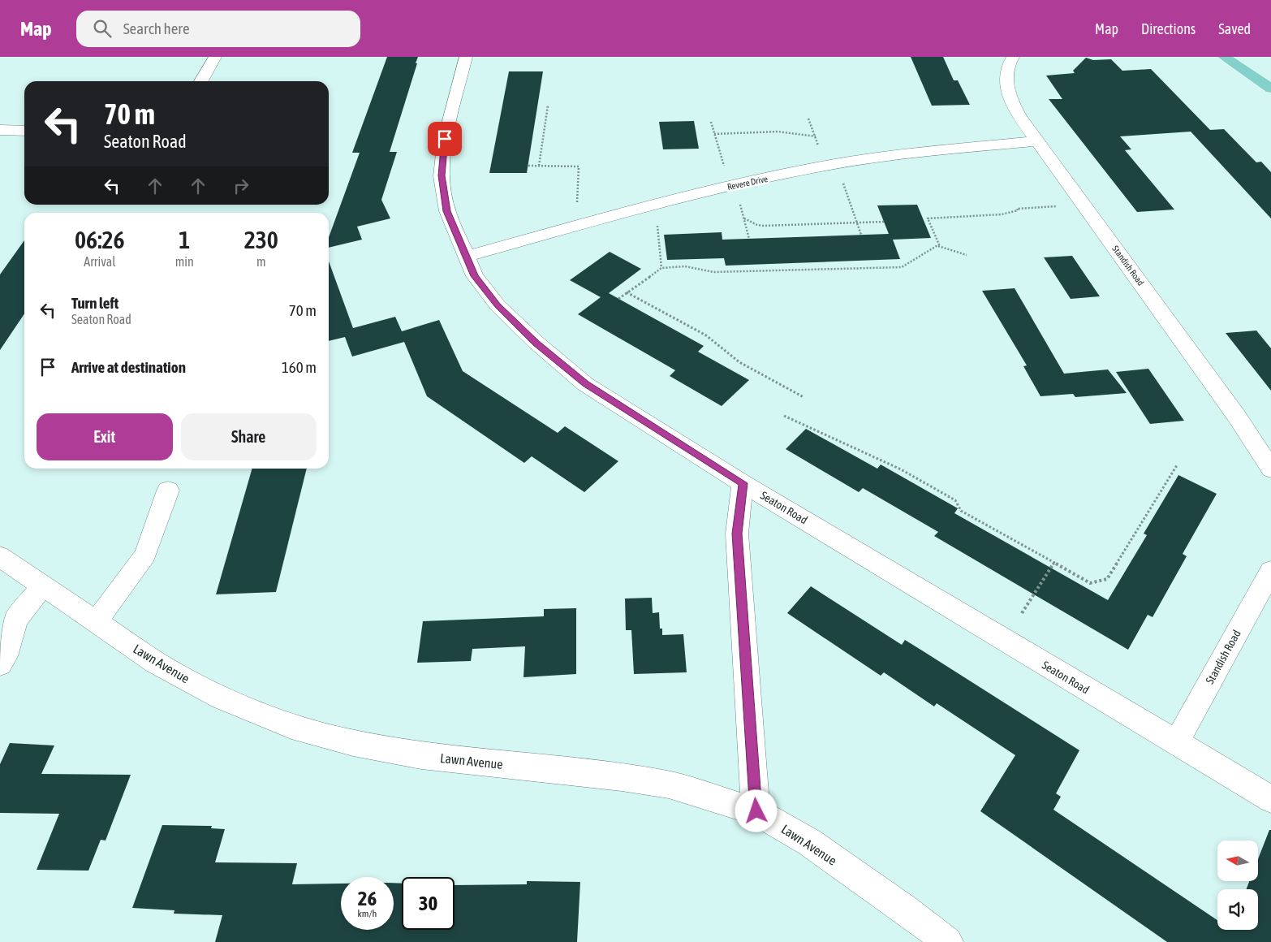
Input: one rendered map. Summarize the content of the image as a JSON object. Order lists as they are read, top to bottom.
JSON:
{
  "streets": {
    "street": [
      "Revere Drive",
      "Standish Road",
      "Seaton Road",
      "Lawn Avenue"
    ]
  },
  "crossings": [
    ["Revere Drive", "Standish Road"],
    ["Revere Drive", "Seaton Road"],
    ["Standish Road", "Seaton Road"]
  ],
  "north": "left",
  "page": {
    "header": "Map",
    "search": "Search here",
    "nav": ["Map", "Directions", "Saved"],
    "turn": ["70 m", "Seaton Road"],
    "eta": [
      "06:26",
      "Arrival",
      "1",
      "min",
      "230",
      "m"
    ],
    "list": [
      {
        "name": "Turn left",
        "note": "Seaton Road",
        "value": "70 m"
      },
      {
        "name": "Arrive at destination",
        "value": "160 m"
      }
    ],
    "buttons": ["Exit", "Share"],
    "speed": "26 km/h",
    "limit": "30"
  }
}
